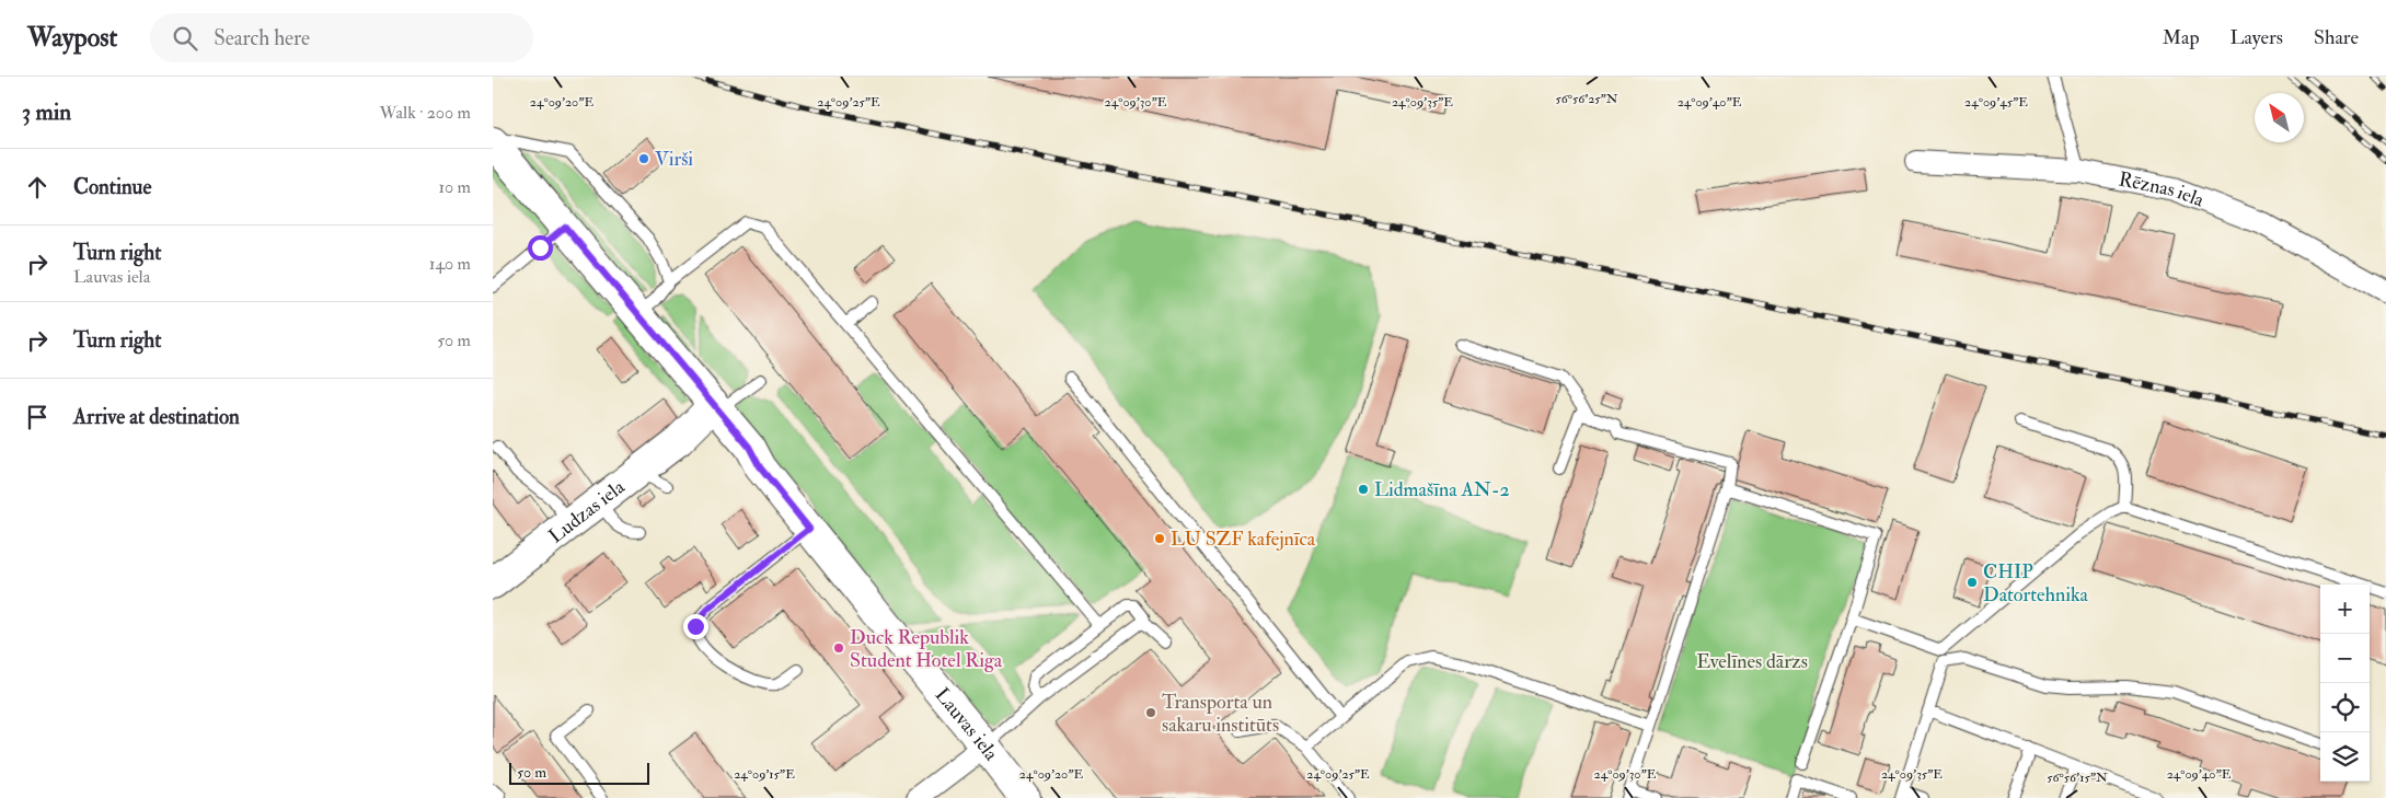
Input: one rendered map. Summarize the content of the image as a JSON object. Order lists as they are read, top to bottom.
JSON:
{
  "streets": {
    "street": ["Rēznas iela", "Ludzas iela", "Lauvas iela"]
  },
  "crossings": [
    ["Ludzas iela", "Lauvas iela"]
  ],
  "parks": ["Evelīnes dārzs"],
  "places": [
    "Virši",
    "Lidmašīna AN-2",
    "LU SZF kafejnīca",
    "CHIP Datortehnika",
    "Duck Republik Student Hotel Riga",
    "Transporta un sakaru institūts"
  ],
  "scale_bar": "50 m",
  "north": "top left",
  "page": {
    "header": "Waypost",
    "search": "Search here",
    "nav": ["Map", "Layers", "Share"],
    "heading": ["3 min", "Walk · 200 m"],
    "list": [
      ["Continue", "10 m"],
      ["Turn right", "Lauvas iela", "140 m"],
      ["Turn right", "50 m"],
      "Arrive at destination"
    ],
    "map_buttons": ["+", "−"],
    "scale": "50 m"
  },
  "coordinates": [
    "56°56'25\"N",
    "24°09'25\"E",
    "24°09'30\"E",
    "24°09'35\"E",
    "24°09'40\"E",
    "24°09'20\"E",
    "24°09'45\"E",
    "24°09'15\"E",
    "56°56'15\"N"
  ]
}
